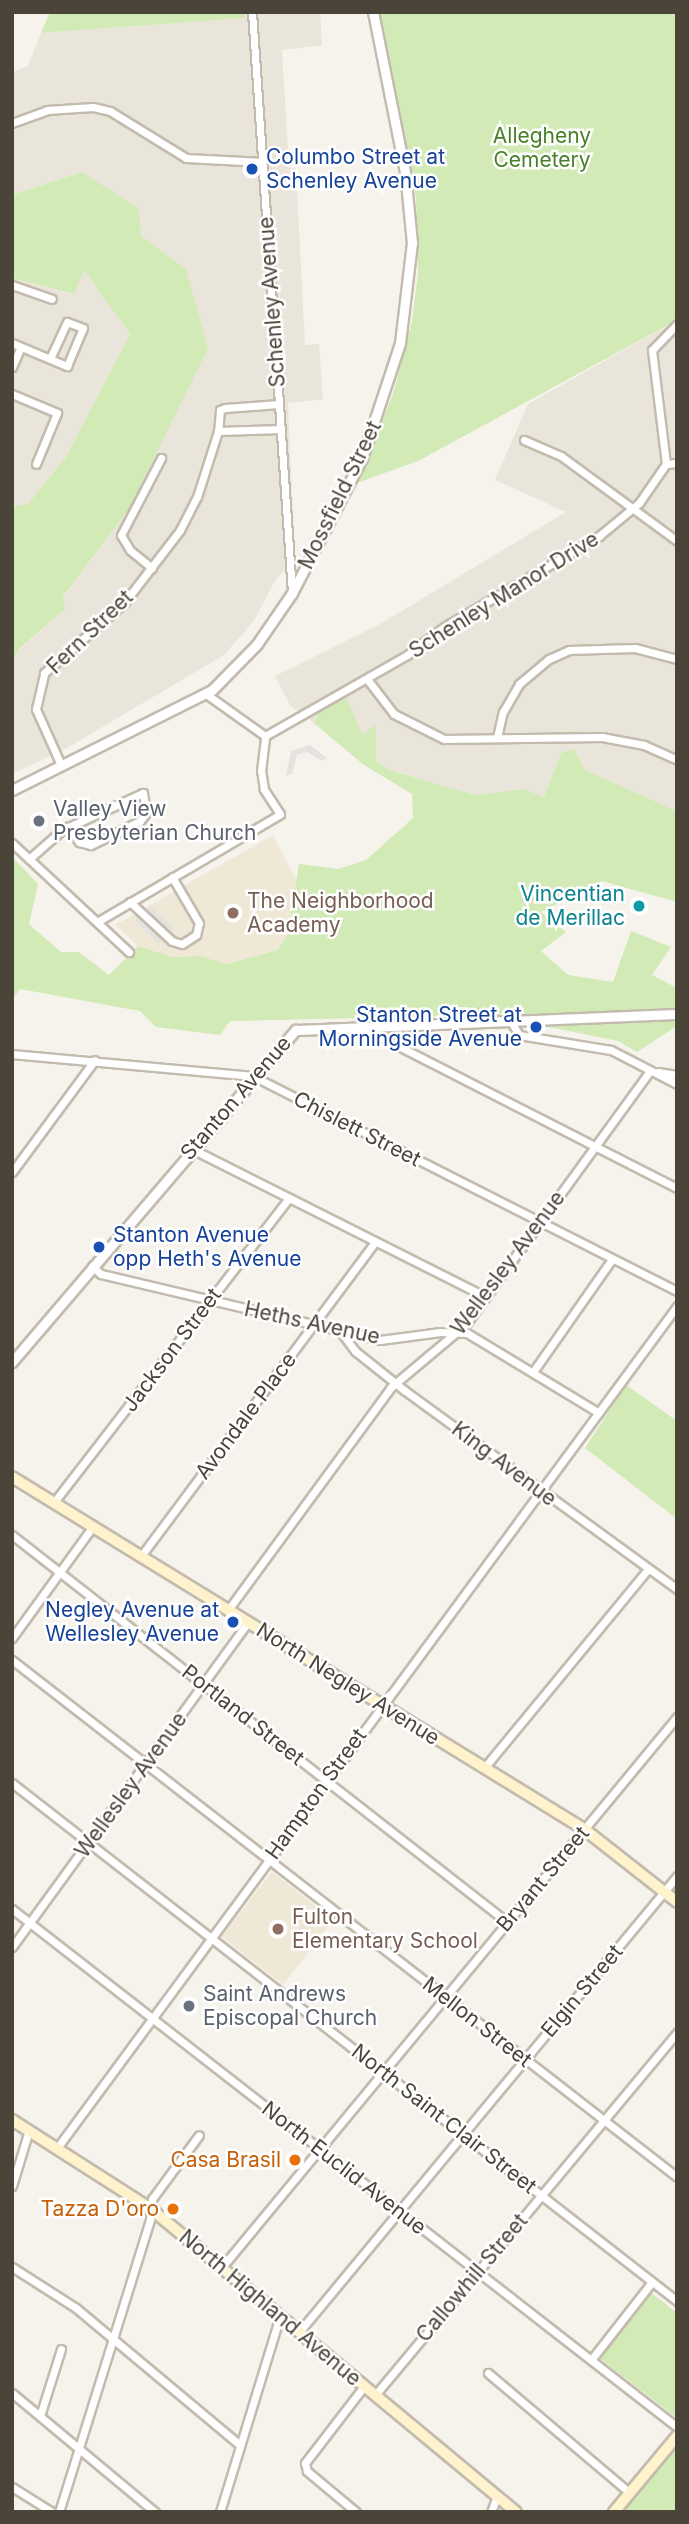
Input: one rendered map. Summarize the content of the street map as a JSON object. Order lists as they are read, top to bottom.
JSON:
{
  "streets": {
    "main road": ["North Negley Avenue", "North Highland Avenue"],
    "street": [
      "Schenley Avenue",
      "Mossfield Street",
      "Schenley Manor Drive",
      "Fern Street",
      "Stanton Avenue",
      "Chislett Street",
      "Wellesley Avenue",
      "Heths Avenue",
      "Jackson Street",
      "Avondale Place",
      "King Avenue",
      "Portland Street",
      "Hampton Street",
      "Bryant Street",
      "Elgin Street",
      "Mellon Street",
      "North Saint Clair Street",
      "North Euclid Avenue",
      "Callowhill Street"
    ]
  },
  "crossings": [
    ["Schenley Avenue", "Mossfield Street"],
    ["Schenley Avenue", "Fern Street"],
    ["Mossfield Street", "Fern Street"],
    ["Stanton Avenue", "Chislett Street"],
    ["Stanton Avenue", "Heths Avenue"],
    ["Chislett Street", "Wellesley Avenue"],
    ["Wellesley Avenue", "Heths Avenue"],
    ["Wellesley Avenue", "King Avenue"],
    ["Wellesley Avenue", "North Negley Avenue"],
    ["Wellesley Avenue", "Portland Street"],
    ["Wellesley Avenue", "Mellon Street"],
    ["Wellesley Avenue", "North Saint Clair Street"],
    ["Wellesley Avenue", "North Euclid Avenue"],
    ["Heths Avenue", "Jackson Street"],
    ["Heths Avenue", "Avondale Place"],
    ["Heths Avenue", "King Avenue"],
    ["Heths Avenue", "Hampton Street"],
    ["Jackson Street", "North Negley Avenue"],
    ["Avondale Place", "North Negley Avenue"],
    ["King Avenue", "Hampton Street"],
    ["North Negley Avenue", "Hampton Street"],
    ["North Negley Avenue", "Bryant Street"],
    ["North Negley Avenue", "Elgin Street"],
    ["Portland Street", "Hampton Street"],
    ["Portland Street", "Bryant Street"],
    ["Hampton Street", "Mellon Street"],
    ["Hampton Street", "North Saint Clair Street"],
    ["Hampton Street", "North Euclid Avenue"],
    ["Hampton Street", "North Highland Avenue"],
    ["Bryant Street", "Mellon Street"],
    ["Bryant Street", "North Saint Clair Street"],
    ["Bryant Street", "North Euclid Avenue"],
    ["Bryant Street", "North Highland Avenue"],
    ["Elgin Street", "Mellon Street"],
    ["Elgin Street", "North Saint Clair Street"],
    ["Elgin Street", "North Euclid Avenue"],
    ["Elgin Street", "North Highland Avenue"],
    ["Mellon Street", "Callowhill Street"],
    ["North Saint Clair Street", "Callowhill Street"],
    ["North Euclid Avenue", "Callowhill Street"],
    ["Callowhill Street", "North Highland Avenue"]
  ],
  "parks": ["Allegheny Cemetery"],
  "places": [
    "Columbo Street at Schenley Avenue",
    "Valley View Presbyterian Church",
    "Vincentian de Merillac",
    "The Neighborhood Academy",
    "Stanton Street at Morningside Avenue",
    "Stanton Avenue opp Heth's Avenue",
    "Negley Avenue at Wellesley Avenue",
    "Fulton Elementary School",
    "Saint Andrews Episcopal Church",
    "Casa Brasil",
    "Tazza D'oro"
  ]
}
